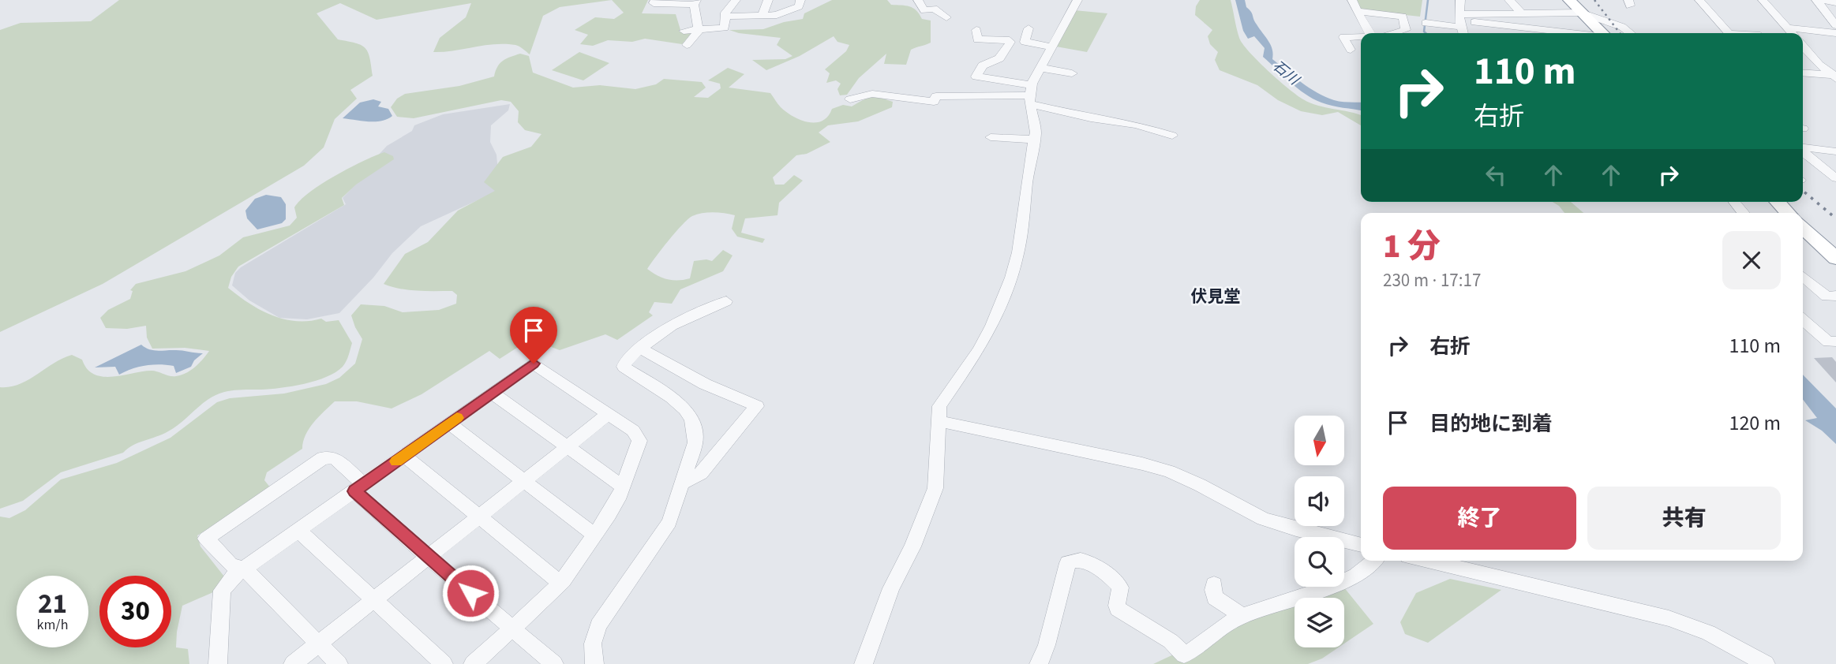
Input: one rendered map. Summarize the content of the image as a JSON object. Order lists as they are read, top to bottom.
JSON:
{
  "districts": ["伏見堂"],
  "water": ["石川"],
  "north": "bottom",
  "page": {
    "turn": ["110 m", "右折"],
    "heading": ["1 分", "230 m · 17:17"],
    "list": [
      {
        "name": "右折",
        "value": "110 m"
      },
      {
        "name": "目的地に到着",
        "value": "120 m"
      }
    ],
    "buttons": ["終了", "共有"],
    "speed": "21 km/h",
    "limit": "30"
  }
}
